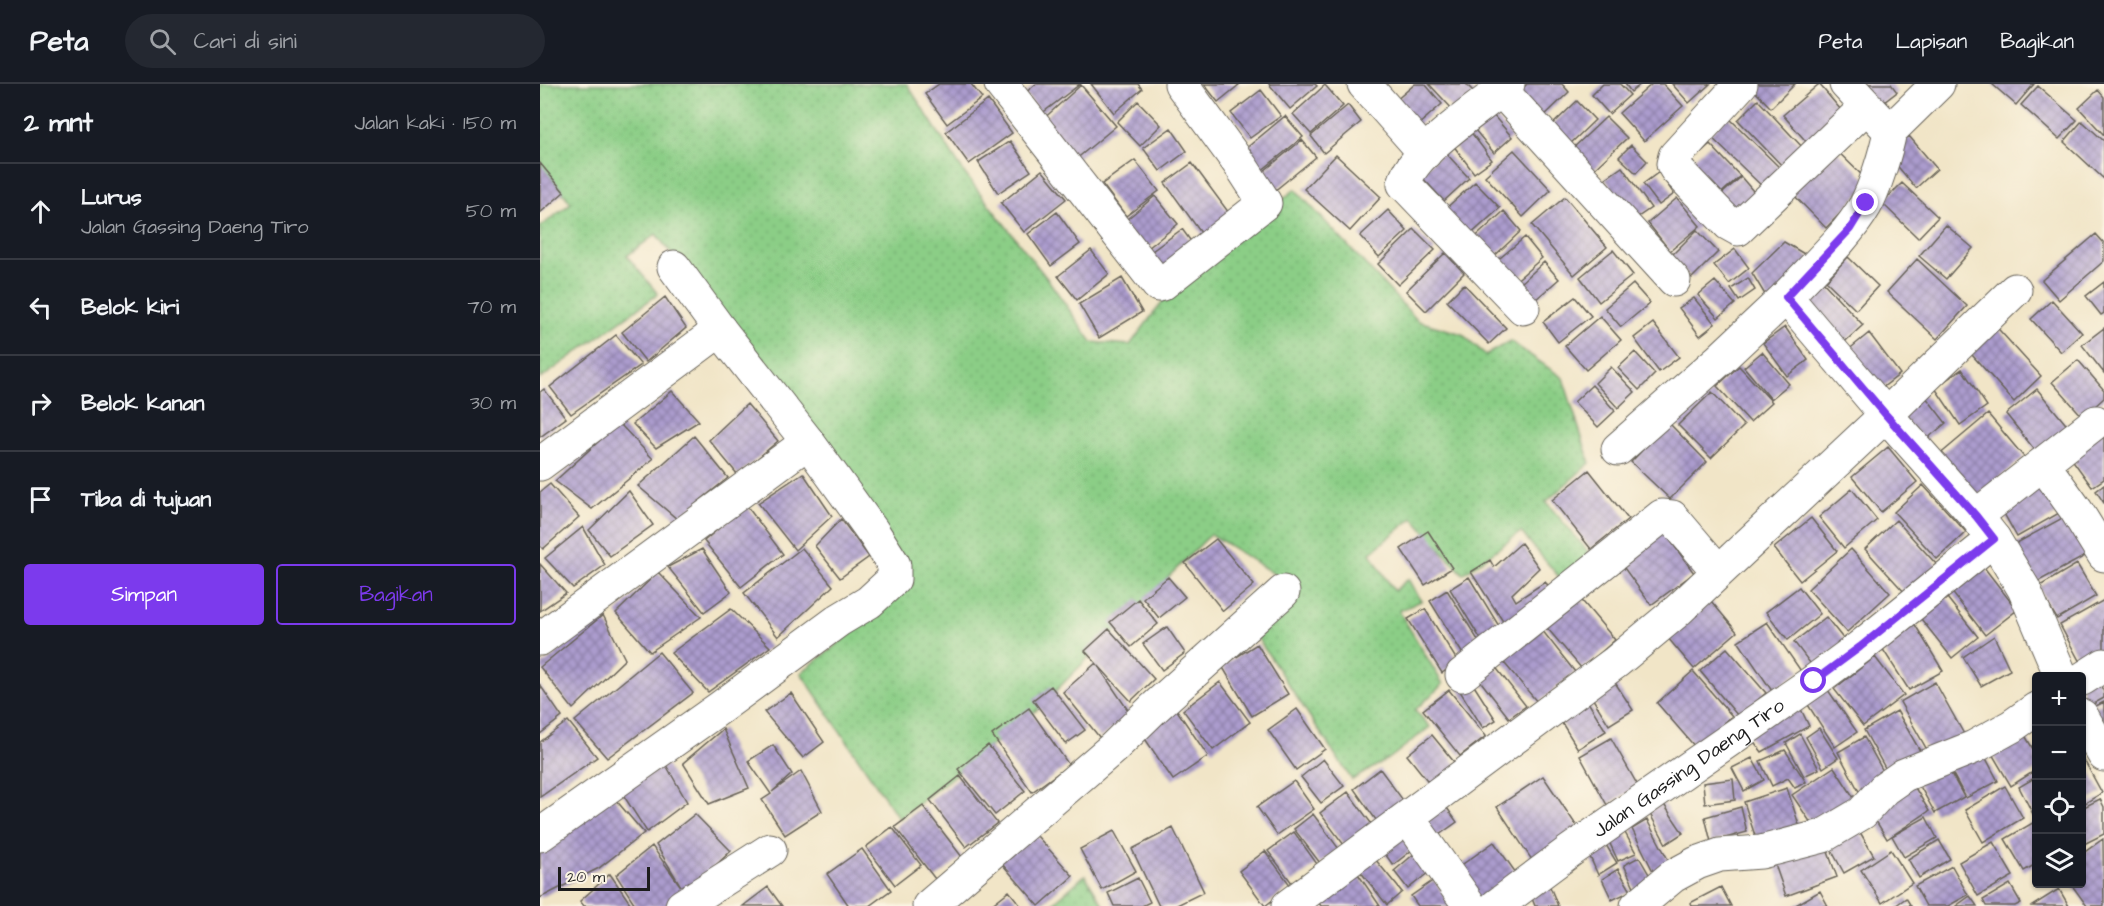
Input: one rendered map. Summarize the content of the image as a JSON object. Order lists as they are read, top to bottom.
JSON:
{
  "streets": {
    "street": ["Jalan Gassing Daeng Tiro"]
  },
  "scale_bar": "20 m",
  "page": {
    "header": "Peta",
    "search": "Cari di sini",
    "nav": ["Peta", "Lapisan", "Bagikan"],
    "heading": ["2 mnt", "Jalan kaki · 150 m"],
    "list": [
      ["Lurus", "Jalan Gassing Daeng Tiro", "50 m"],
      ["Belok kiri", "70 m"],
      ["Belok kanan", "30 m"],
      "Tiba di tujuan"
    ],
    "buttons": ["Simpan", "Bagikan"],
    "map_buttons": ["+", "−"],
    "scale": "20 m"
  }
}
